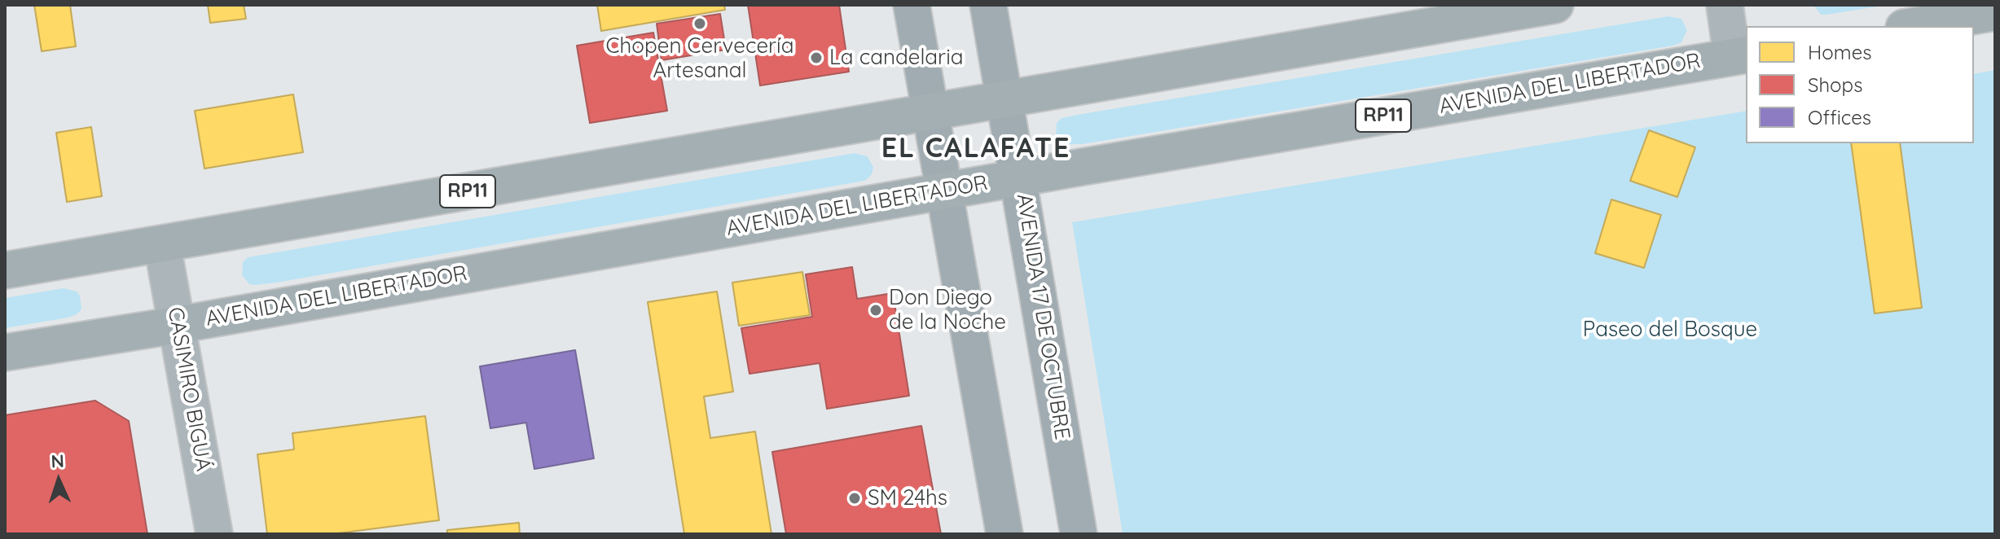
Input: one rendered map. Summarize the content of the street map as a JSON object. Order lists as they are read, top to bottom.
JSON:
{
  "streets": {
    "main road": ["AVENIDA DEL LIBERTADOR", "RP11", "AVENIDA 17 DE OCTUBRE"],
    "street": ["CASIMIRO BIGUÁ"]
  },
  "crossings": [
    ["AVENIDA DEL LIBERTADOR", "AVENIDA 17 DE OCTUBRE"],
    ["AVENIDA DEL LIBERTADOR", "CASIMIRO BIGUÁ"],
    ["RP11", "AVENIDA 17 DE OCTUBRE"],
    ["RP11", "CASIMIRO BIGUÁ"]
  ],
  "districts": ["EL CALAFATE"],
  "parks": ["Paseo del Bosque"],
  "places": [
    "Chopen Cervecería Artesanal",
    "La candelaria",
    "Don Diego de la Noche",
    "SM 24hs"
  ],
  "legend": ["Homes", "Shops", "Offices"],
  "north": "top"
}
